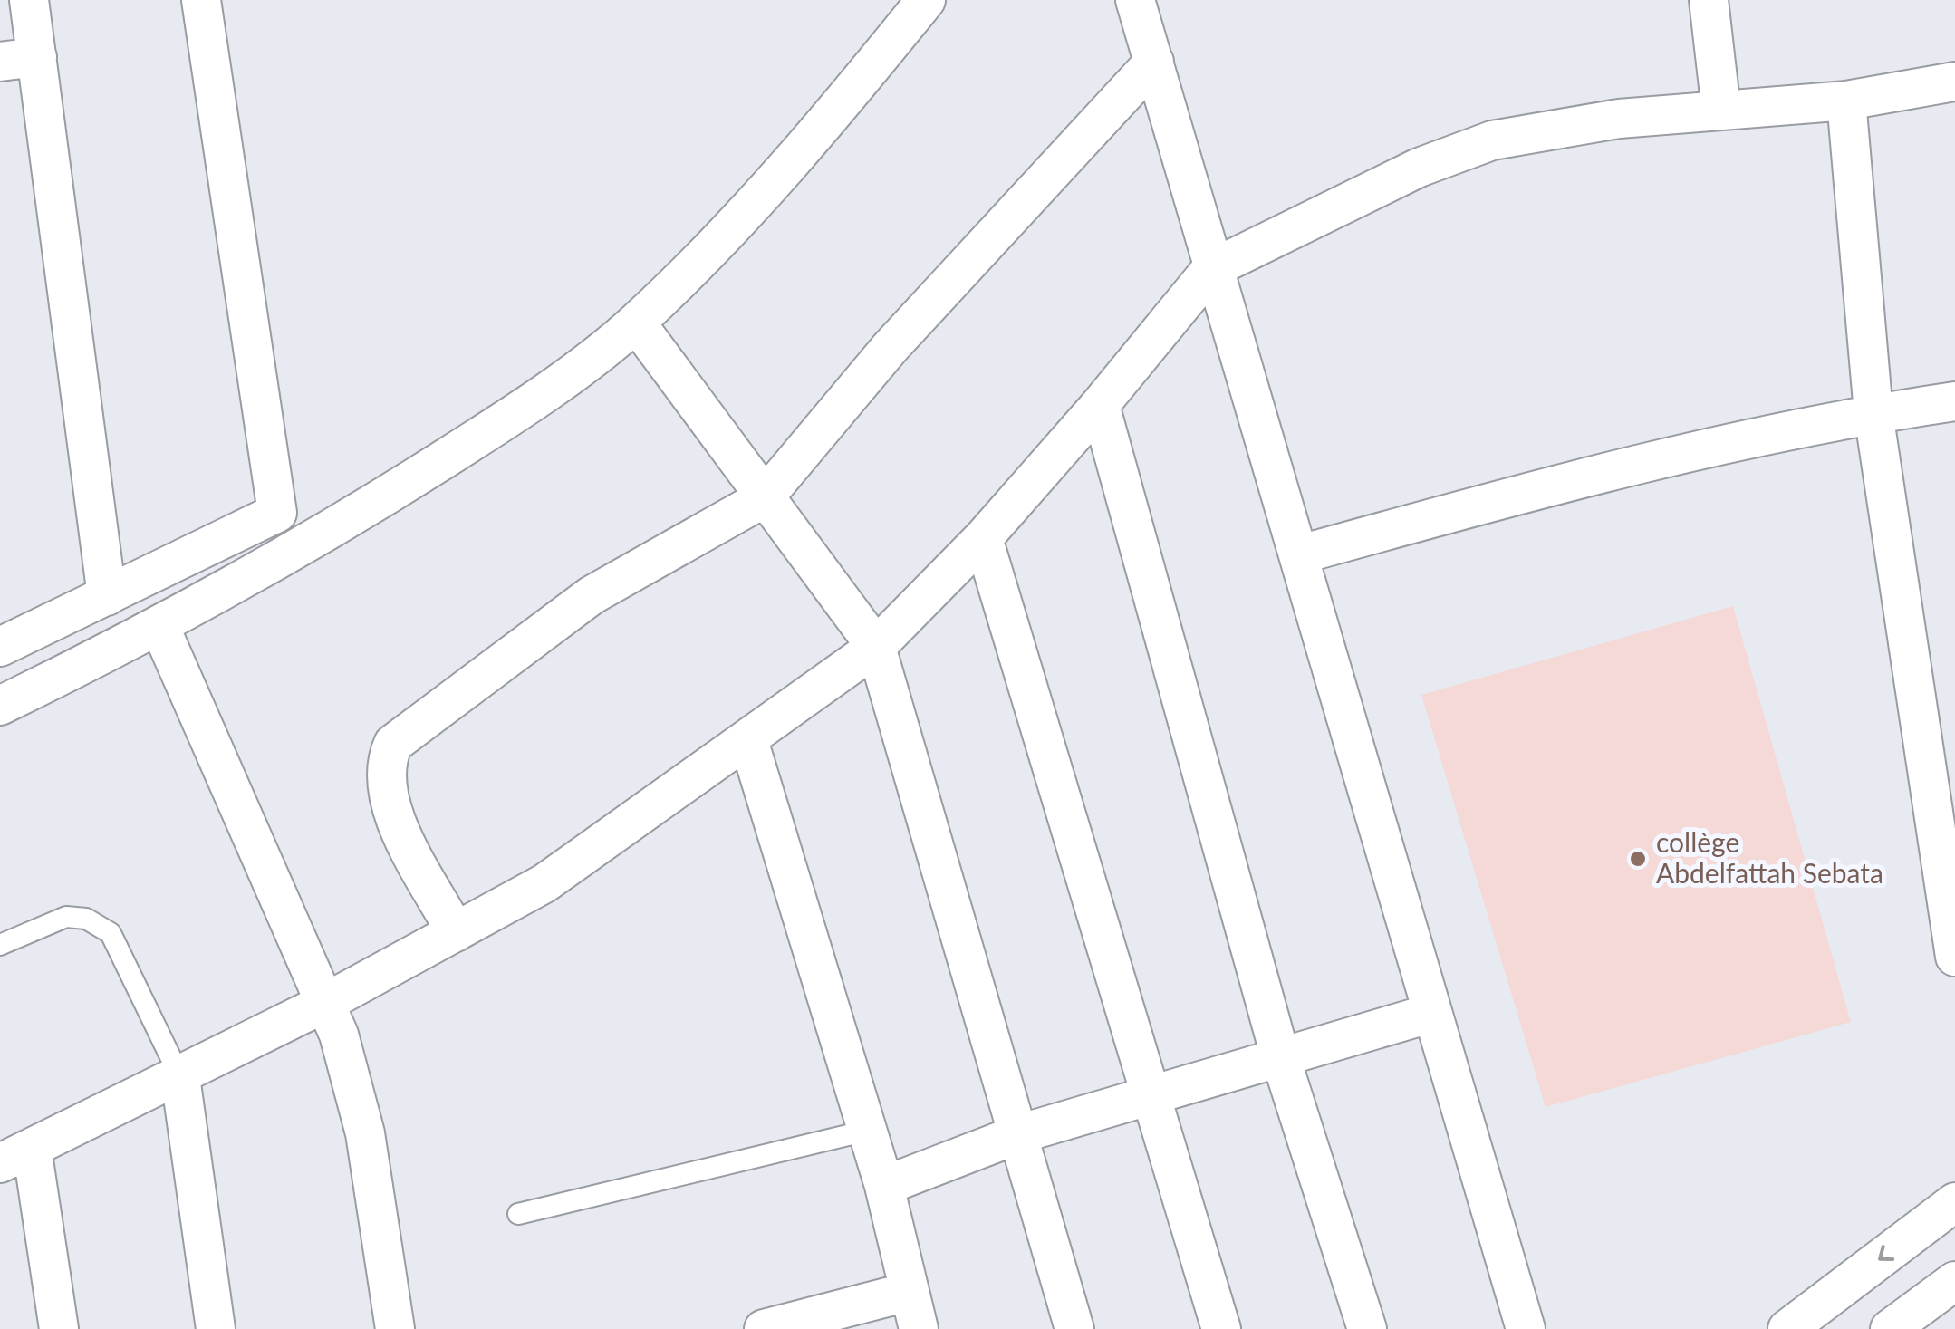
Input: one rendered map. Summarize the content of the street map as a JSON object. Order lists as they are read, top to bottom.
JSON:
{
  "places": ["collège Abdelfattah Sebata"]
}
